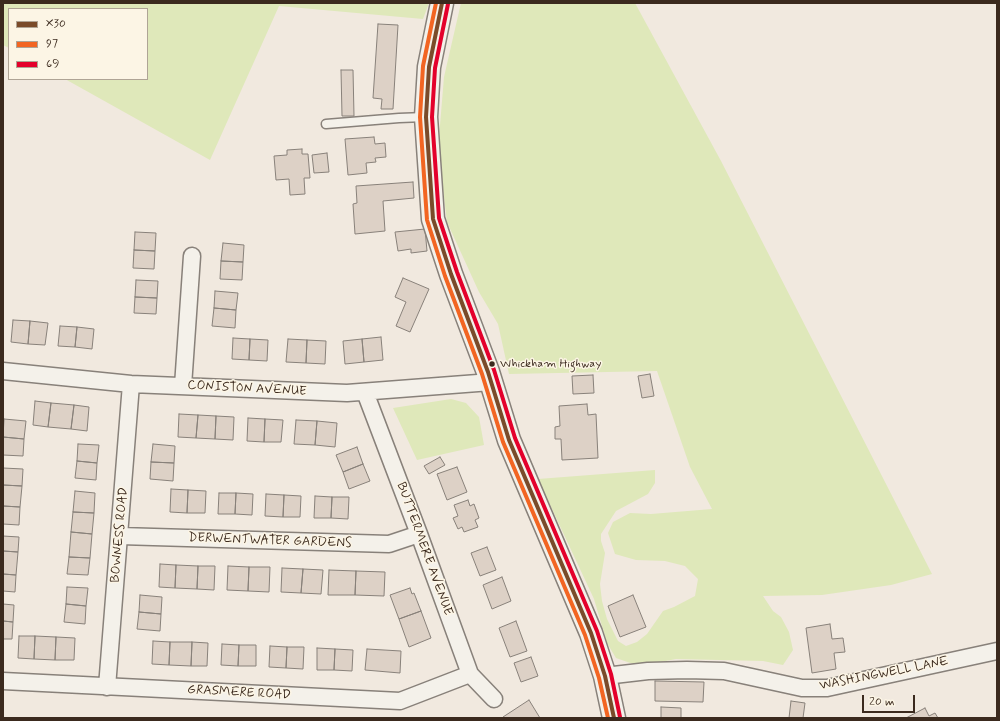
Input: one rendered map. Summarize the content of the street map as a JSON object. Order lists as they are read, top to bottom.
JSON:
{
  "streets": {
    "street": [
      "CONISTON AVENUE",
      "BOWNESS ROAD",
      "DERWENTWATER GARDENS",
      "BUTTERMERE AVENUE",
      "WASHINGWELL LANE",
      "GRASMERE ROAD"
    ]
  },
  "crossings": [
    ["CONISTON AVENUE", "BOWNESS ROAD"],
    ["CONISTON AVENUE", "BUTTERMERE AVENUE"],
    ["BOWNESS ROAD", "DERWENTWATER GARDENS"],
    ["BOWNESS ROAD", "GRASMERE ROAD"],
    ["DERWENTWATER GARDENS", "BUTTERMERE AVENUE"],
    ["BUTTERMERE AVENUE", "GRASMERE ROAD"]
  ],
  "places": ["Whickham Highway"],
  "lines": ["transit line X30", "transit line 97", "transit line 69"],
  "legend": ["X30", "97", "69"],
  "scale_bar": "20 m"
}
